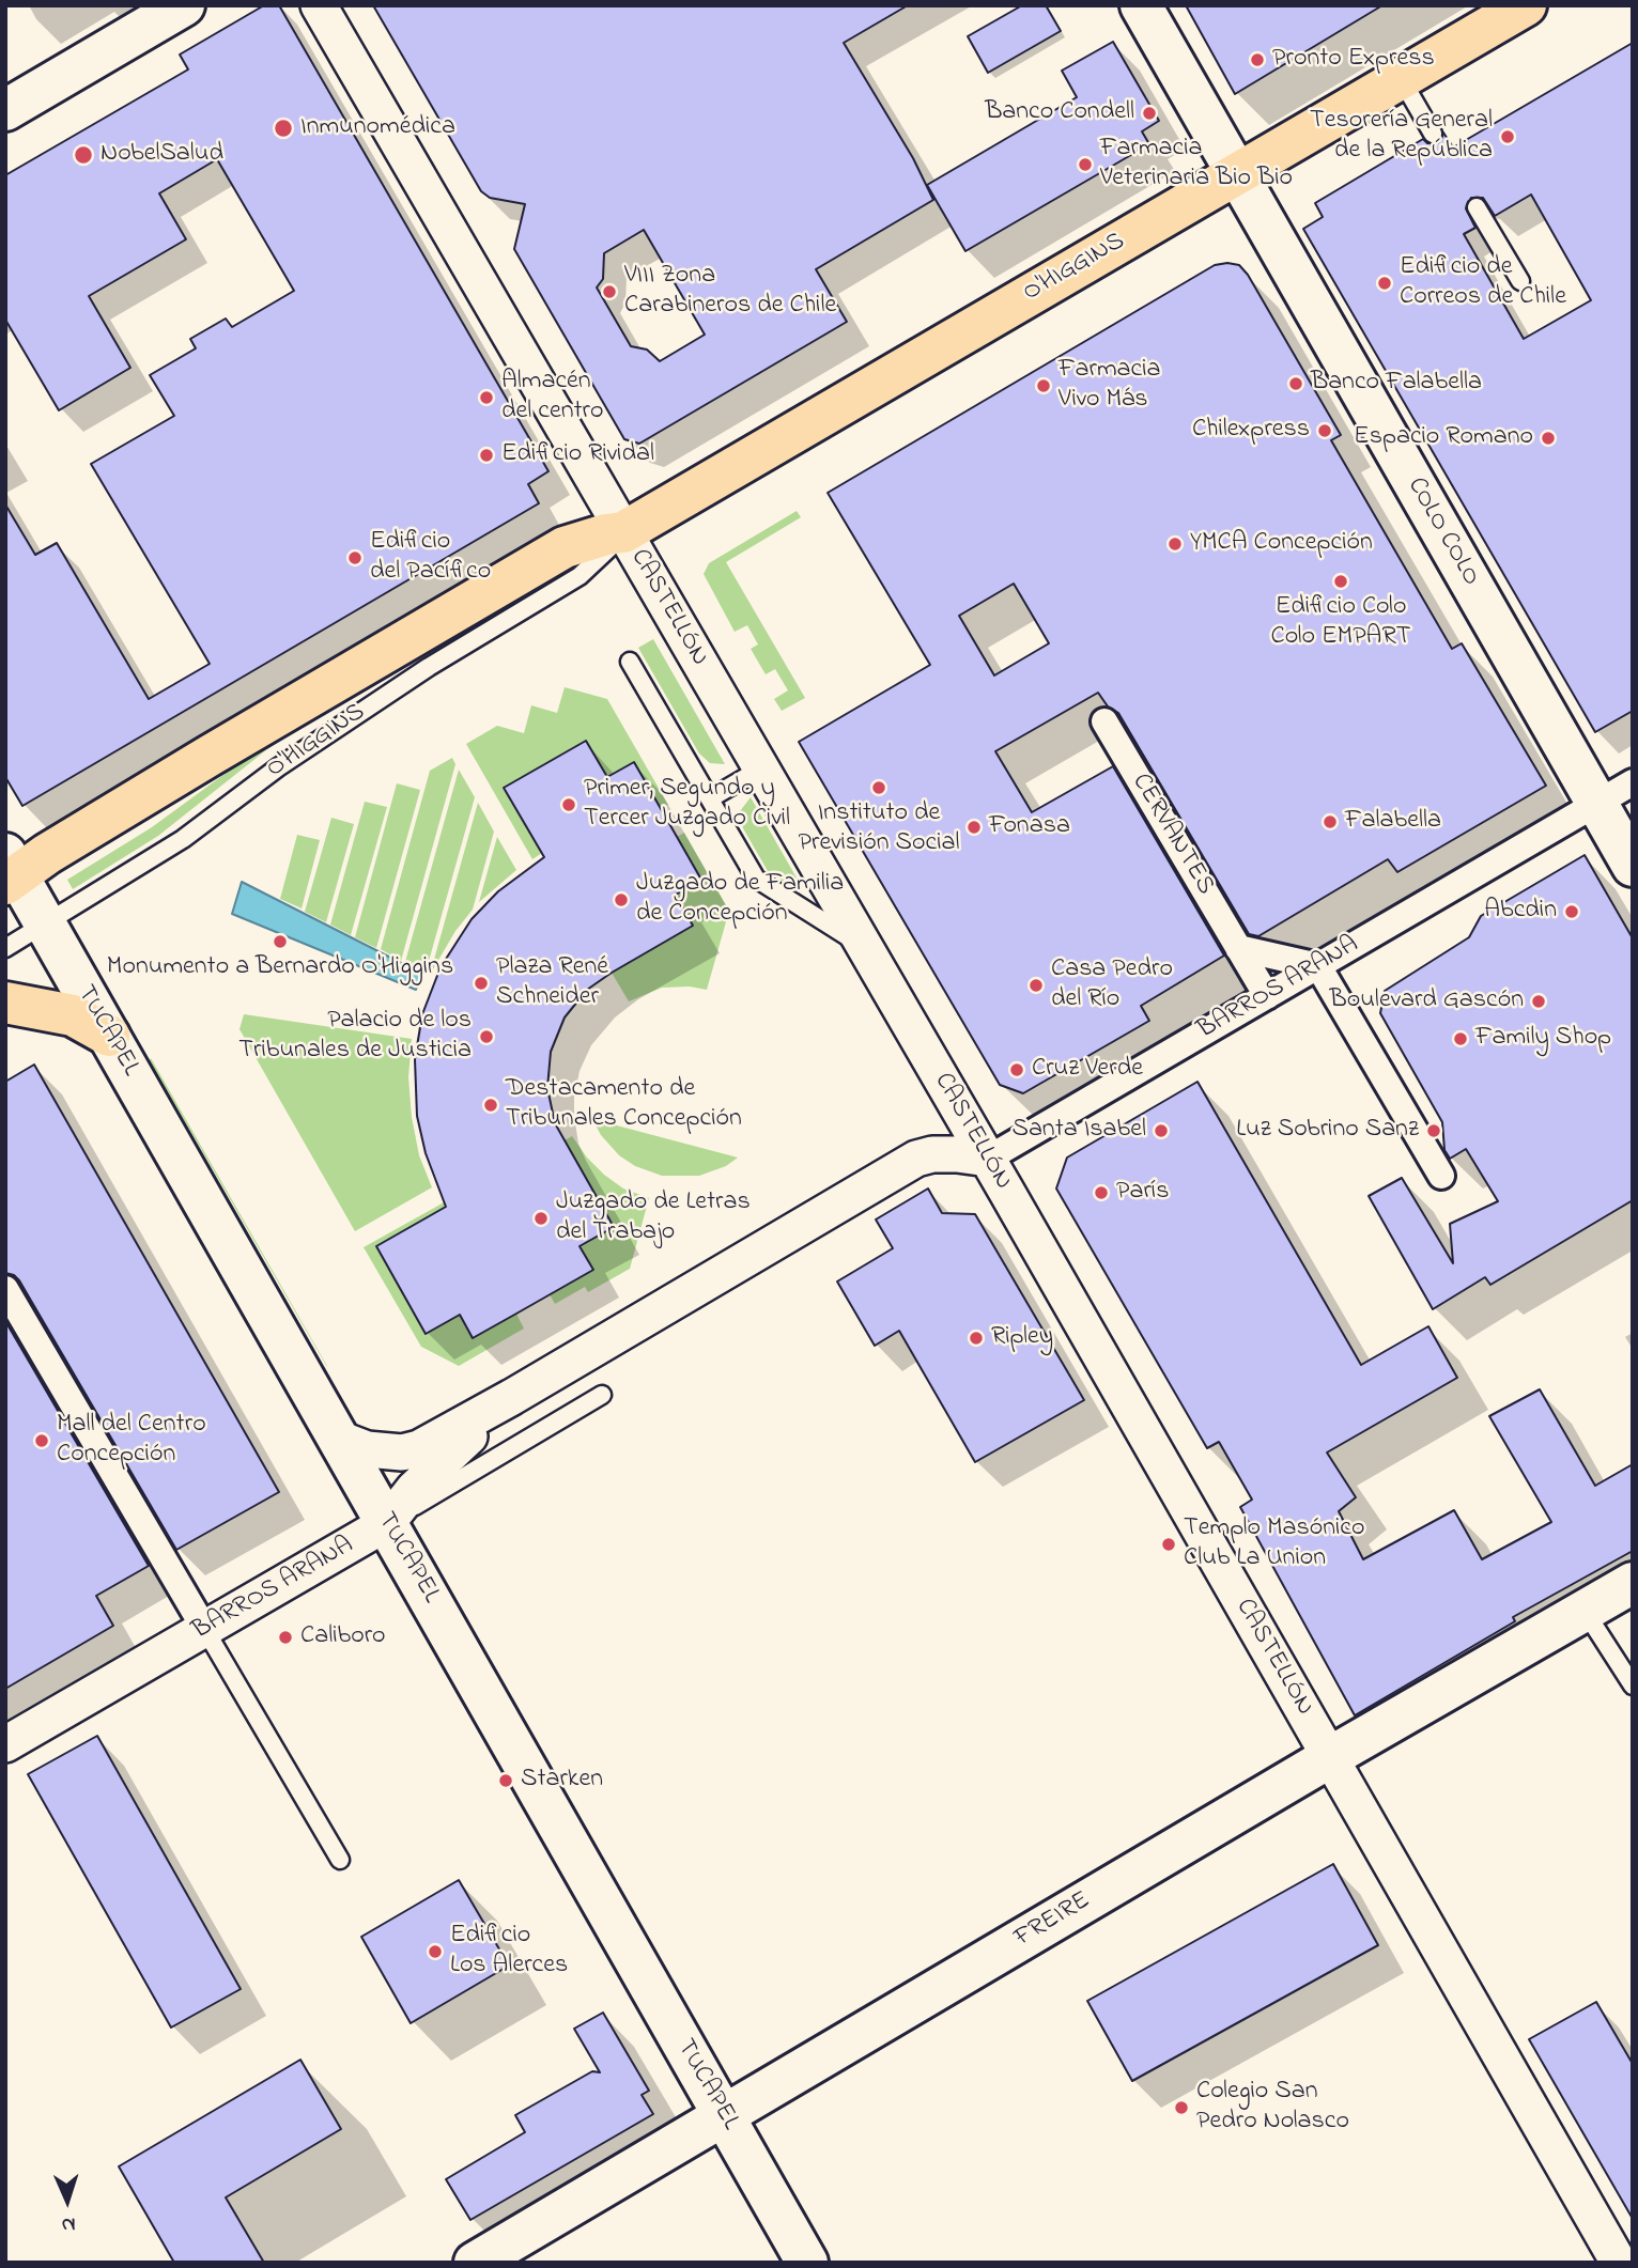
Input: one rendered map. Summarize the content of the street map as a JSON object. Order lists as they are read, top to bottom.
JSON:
{
  "streets": {
    "main road": [
      "O'HIGGINS",
      "COLO COLO",
      "TUCAPEL",
      "FREIRE"
    ],
    "street": ["CASTELLÓN", "CERVANTES", "BARROS ARANA"]
  },
  "crossings": [
    ["O'HIGGINS", "COLO COLO"],
    ["O'HIGGINS", "CASTELLÓN"],
    ["O'HIGGINS", "TUCAPEL"],
    ["COLO COLO", "BARROS ARANA"],
    ["CASTELLÓN", "BARROS ARANA"],
    ["CASTELLÓN", "FREIRE"],
    ["CERVANTES", "BARROS ARANA"],
    ["BARROS ARANA", "TUCAPEL"],
    ["TUCAPEL", "FREIRE"]
  ],
  "places": [
    "Pronto Express",
    "Banco Condell",
    "Inmunomédica",
    "Tesorería General de la República",
    "NobelSalud",
    "Farmacia Veterinaria Bio Bio",
    "Edificio de Correos de Chile",
    "VIII Zona Carabineros de Chile",
    "Banco Falabella",
    "Farmacia Vivo Más",
    "Almacén del centro",
    "Chilexpress",
    "Espacio Romano",
    "Edificio Rividal",
    "YMCA Concepción",
    "Edificio del Pacífico",
    "Edificio Colo Colo EMPART",
    "Instituto de Previsión Social",
    "Primer, Segundo y Tercer Juzgado Civil",
    "Falabella",
    "Fonasa",
    "Juzgado de Familia de Concepción",
    "Abcdin",
    "Monumento a Bernardo O'Higgins",
    "Plaza René Schneider",
    "Casa Pedro del Río",
    "Boulevard Gascón",
    "Palacio de los Tribunales de Justicia",
    "Family Shop",
    "Cruz Verde",
    "Destacamento de Tribunales Concepción",
    "Santa Isabel",
    "Luz Sobrino Sanz",
    "París",
    "Juzgado de Letras del Trabajo",
    "Ripley",
    "Mall del Centro Concepción",
    "Templo Masónico Club La Union",
    "Caliboro",
    "Starken",
    "Edificio Los Alerces",
    "Colegio San Pedro Nolasco"
  ],
  "north": "bottom"
}
